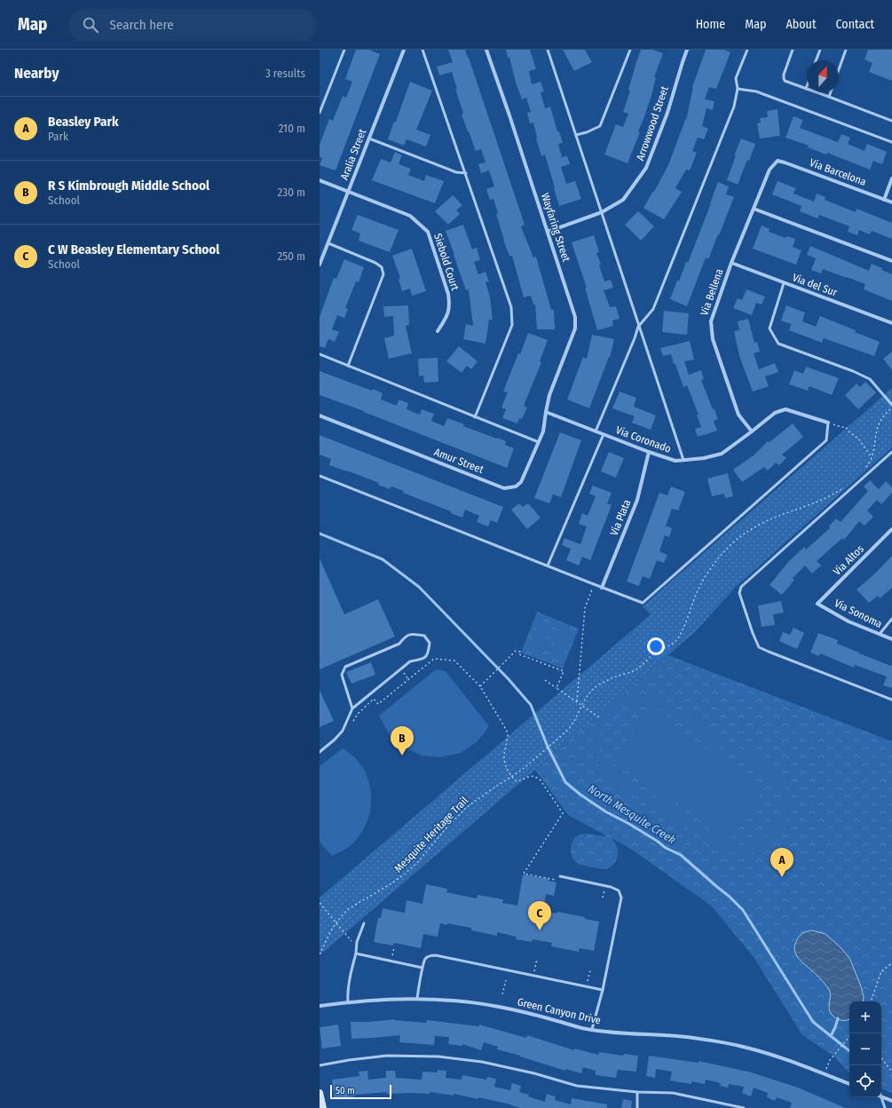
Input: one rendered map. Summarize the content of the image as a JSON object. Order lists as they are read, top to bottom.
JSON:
{
  "streets": {
    "street": [
      "Arrowwood Street",
      "Aralia Street",
      "Via Barcelona",
      "Wayfaring Street",
      "Siebold Court",
      "Via del Sur",
      "Via Bellena",
      "Via Coronado",
      "Amur Street",
      "Via Plata",
      "Via Altos",
      "Via Sonoma",
      "Green Canyon Drive"
    ],
    "path": ["Mesquite Heritage Trail"]
  },
  "crossings": [
    ["Arrowwood Street", "Wayfaring Street"],
    ["Aralia Street", "Siebold Court"],
    ["Via Barcelona", "Via Bellena"],
    ["Wayfaring Street", "Via Coronado"],
    ["Wayfaring Street", "Amur Street"],
    ["Via del Sur", "Via Bellena"],
    ["Via Bellena", "Via Coronado"],
    ["Via Coronado", "Amur Street"],
    ["Via Coronado", "Via Plata"],
    ["Via Altos", "Via Sonoma"]
  ],
  "water": ["North Mesquite Creek"],
  "scale_bar": "50 m",
  "north": "top",
  "page": {
    "header": "Map",
    "search": "Search here",
    "nav": [
      "Home",
      "Map",
      "About",
      "Contact"
    ],
    "heading": ["Nearby", "3 results"],
    "list": [
      {
        "mark": "A",
        "name": "Beasley Park",
        "note": "Park",
        "value": "210 m"
      },
      {
        "mark": "B",
        "name": "R S Kimbrough Middle School",
        "note": "School",
        "value": "230 m"
      },
      {
        "mark": "C",
        "name": "C W Beasley Elementary School",
        "note": "School",
        "value": "250 m"
      }
    ],
    "pins": ["B", "A", "C"],
    "map_buttons": ["+", "−"],
    "scale": "50 m"
  }
}
